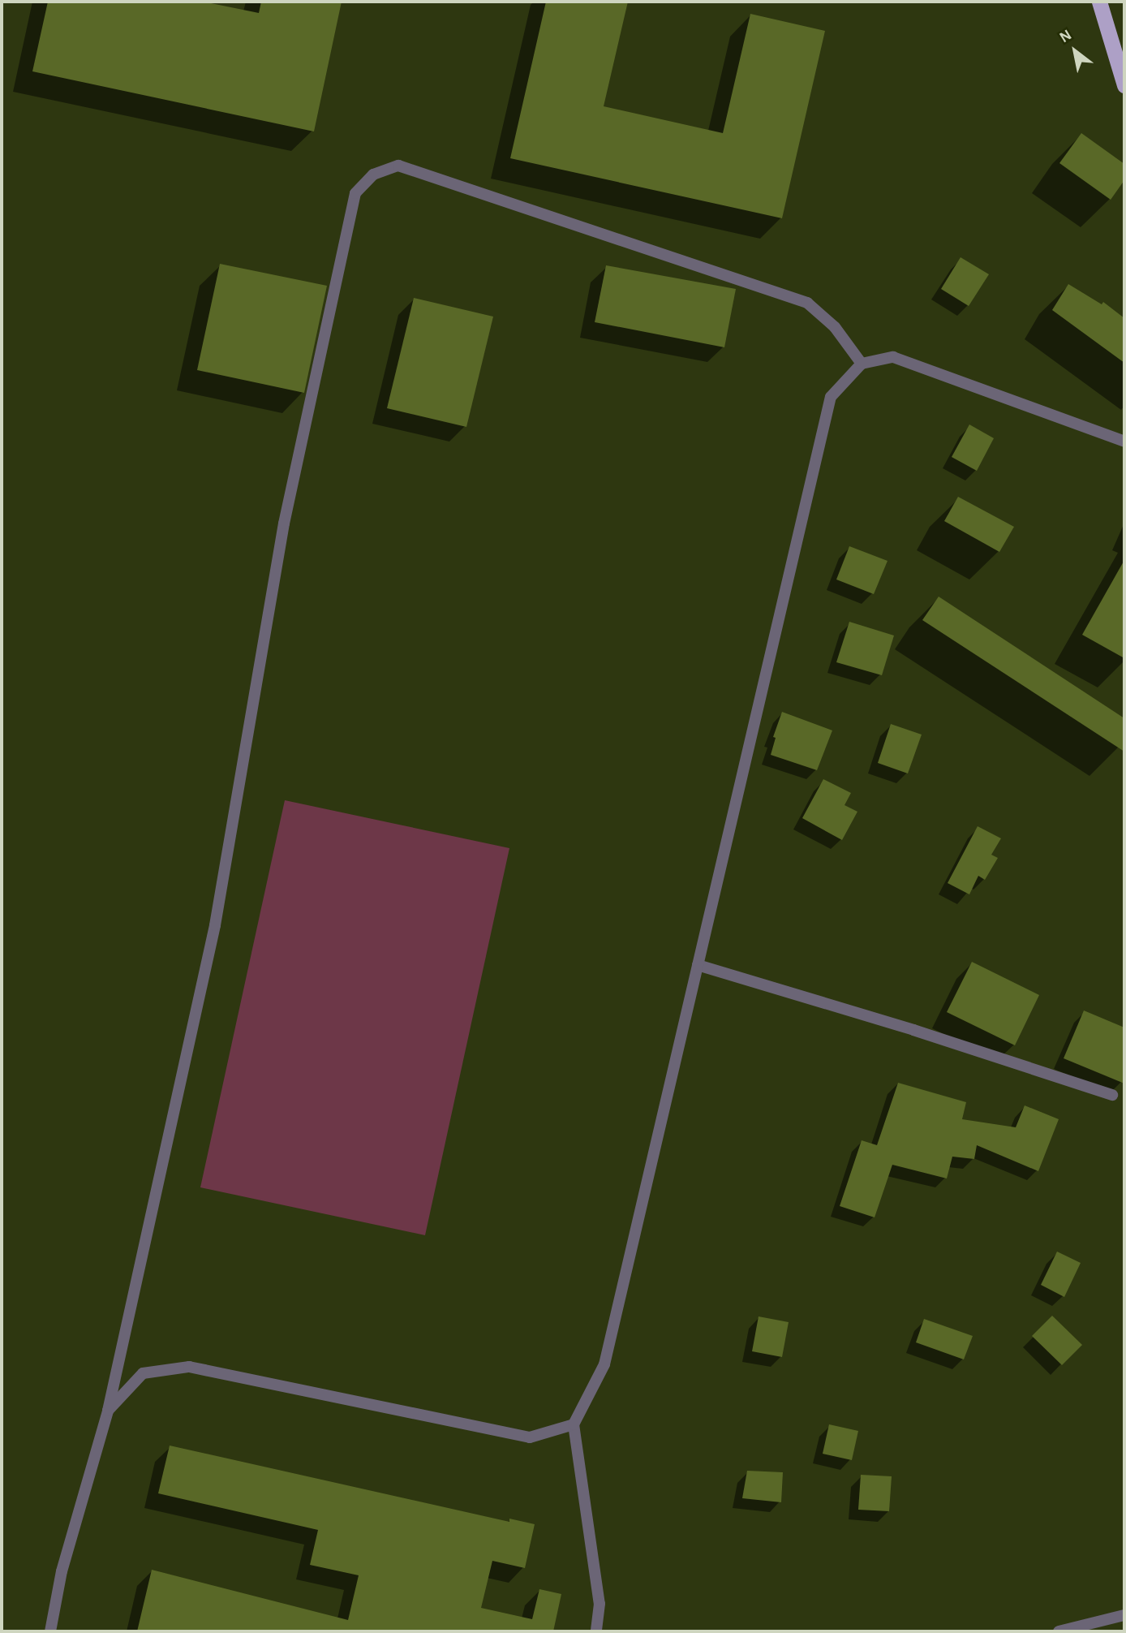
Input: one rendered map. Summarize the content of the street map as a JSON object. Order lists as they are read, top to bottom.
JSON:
{
  "north": "top left"
}
